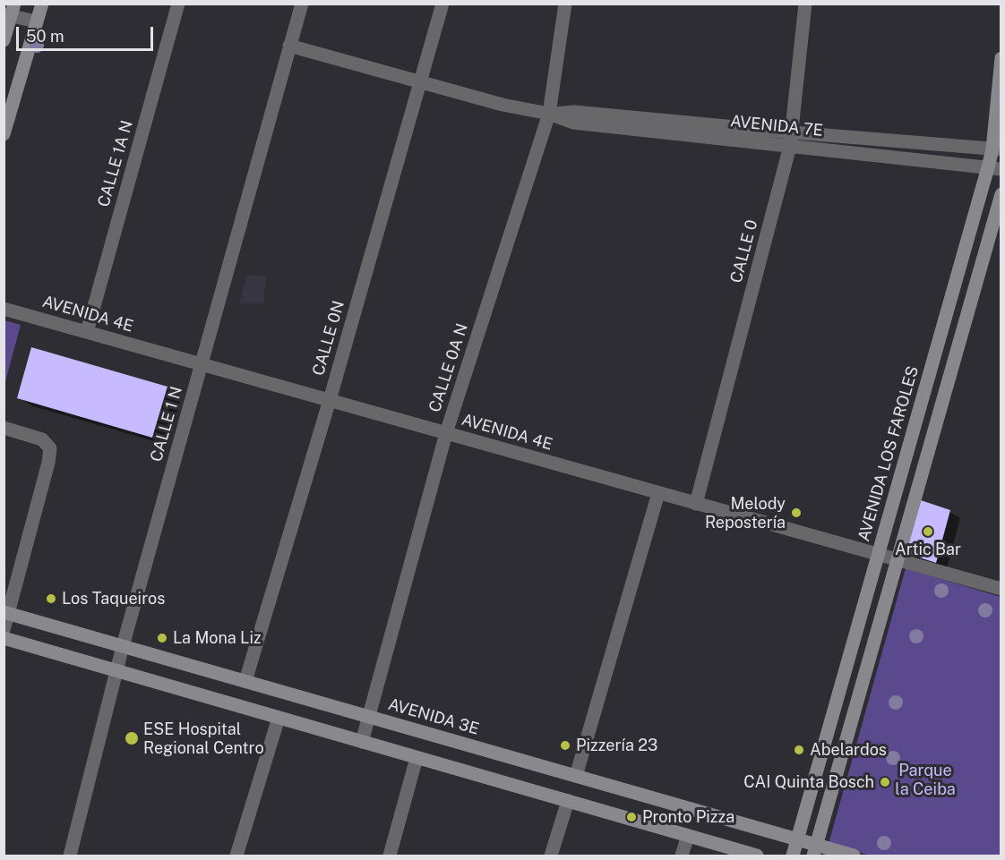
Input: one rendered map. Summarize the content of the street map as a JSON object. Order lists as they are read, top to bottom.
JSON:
{
  "streets": {
    "street": [
      "AVENIDA 7E",
      "CALLE 1A N",
      "CALLE 0",
      "AVENIDA 4E",
      "CALLE 0N",
      "CALLE 0A N",
      "CALLE 1 N",
      "AVENIDA LOS FAROLES",
      "AVENIDA 3E"
    ]
  },
  "crossings": [
    ["AVENIDA 7E", "CALLE 0"],
    ["AVENIDA 7E", "CALLE 0N"],
    ["AVENIDA 7E", "CALLE 0A N"],
    ["AVENIDA 7E", "CALLE 1 N"],
    ["AVENIDA 7E", "AVENIDA LOS FAROLES"],
    ["CALLE 1A N", "AVENIDA 4E"],
    ["CALLE 0", "AVENIDA 4E"],
    ["AVENIDA 4E", "CALLE 0N"],
    ["AVENIDA 4E", "CALLE 0A N"],
    ["AVENIDA 4E", "CALLE 1 N"],
    ["AVENIDA 4E", "AVENIDA LOS FAROLES"],
    ["CALLE 0N", "AVENIDA 3E"],
    ["CALLE 0A N", "AVENIDA 3E"],
    ["CALLE 1 N", "AVENIDA 3E"],
    ["AVENIDA LOS FAROLES", "AVENIDA 3E"]
  ],
  "parks": ["Parque la Ceiba"],
  "places": [
    "Melody Repostería",
    "Artic Bar",
    "Los Taqueiros",
    "La Mona Liz",
    "ESE Hospital Regional Centro",
    "Pizzería 23",
    "Abelardos",
    "CAI Quinta Bosch",
    "Pronto Pizza"
  ],
  "scale_bar": "50 m"
}
